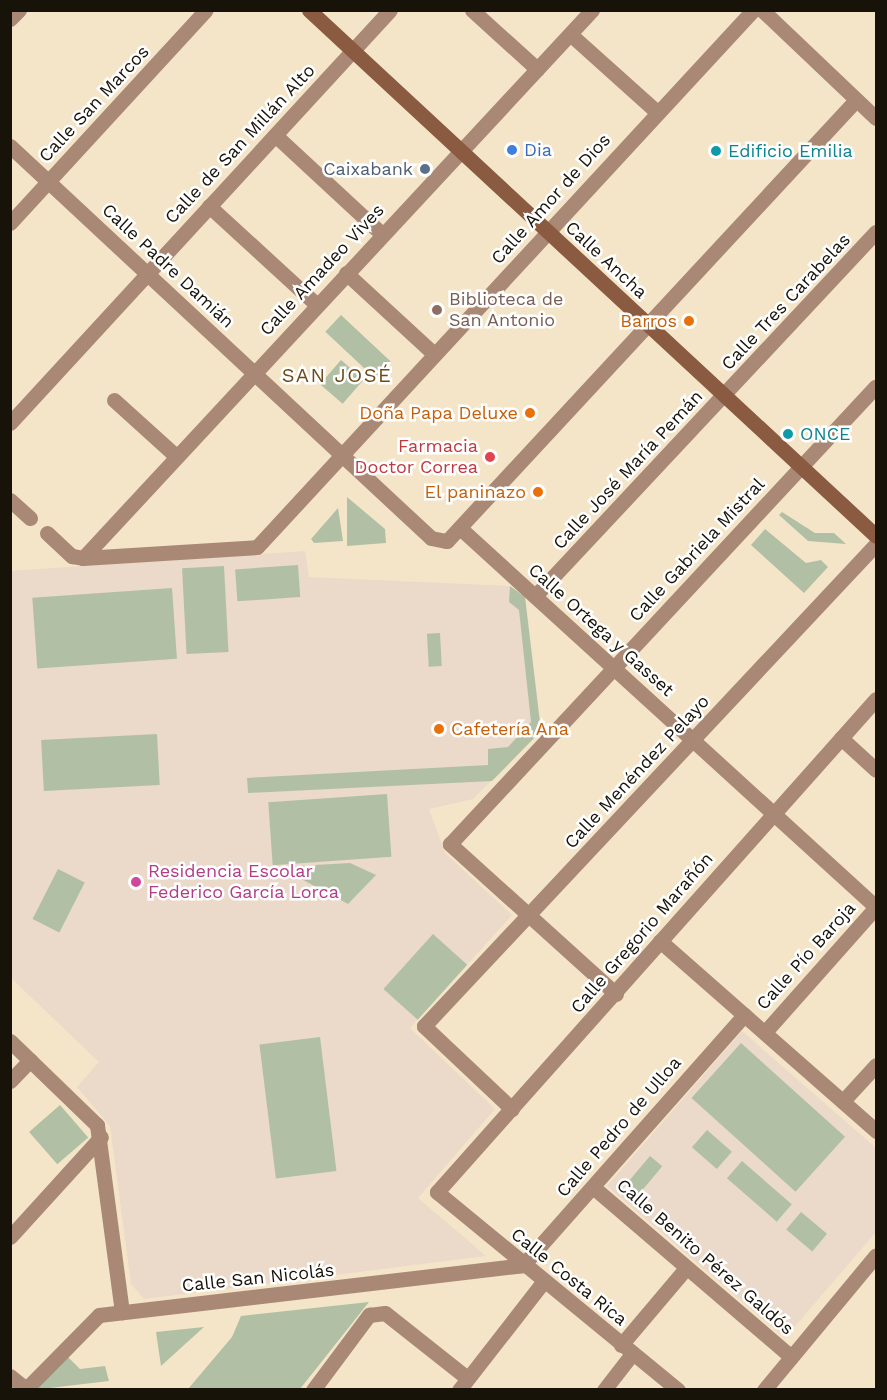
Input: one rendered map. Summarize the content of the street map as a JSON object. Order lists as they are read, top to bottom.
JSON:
{
  "streets": {
    "main road": ["Calle Ancha"],
    "street": [
      "Calle San Marcos",
      "Calle de San Millán Alto",
      "Calle Amor de Dios",
      "Calle Padre Damián",
      "Calle Amadeo Vives",
      "Calle Tres Carabelas",
      "Calle José María Pemán",
      "Calle Gabriela Mistral",
      "Calle Ortega y Gasset",
      "Calle Menéndez Pelayo",
      "Calle Gregorio Marañón",
      "Calle Pío Baroja",
      "Calle Pedro de Ulloa",
      "Calle Benito Pérez Galdós",
      "Calle Costa Rica",
      "Calle San Nicolás"
    ]
  },
  "crossings": [
    ["Calle San Marcos", "Calle Padre Damián"],
    ["Calle de San Millán Alto", "Calle Ancha"],
    ["Calle de San Millán Alto", "Calle Padre Damián"],
    ["Calle Amor de Dios", "Calle Ancha"],
    ["Calle Amor de Dios", "Calle Padre Damián"],
    ["Calle Amor de Dios", "Calle Amadeo Vives"],
    ["Calle Ancha", "Calle Amadeo Vives"],
    ["Calle Ancha", "Calle Tres Carabelas"],
    ["Calle Ancha", "Calle José María Pemán"],
    ["Calle Ancha", "Calle Gabriela Mistral"],
    ["Calle Padre Damián", "Calle Amadeo Vives"],
    ["Calle Padre Damián", "Calle Ortega y Gasset"],
    ["Calle Tres Carabelas", "Calle José María Pemán"],
    ["Calle José María Pemán", "Calle Ortega y Gasset"],
    ["Calle Gabriela Mistral", "Calle Ortega y Gasset"],
    ["Calle Gabriela Mistral", "Calle Menéndez Pelayo"],
    ["Calle Ortega y Gasset", "Calle Menéndez Pelayo"],
    ["Calle Ortega y Gasset", "Calle Gregorio Marañón"],
    ["Calle Ortega y Gasset", "Calle Pío Baroja"],
    ["Calle Menéndez Pelayo", "Calle Gregorio Marañón"],
    ["Calle Gregorio Marañón", "Calle Costa Rica"],
    ["Calle Pedro de Ulloa", "Calle Benito Pérez Galdós"],
    ["Calle Pedro de Ulloa", "Calle Costa Rica"],
    ["Calle Pedro de Ulloa", "Calle San Nicolás"],
    ["Calle Costa Rica", "Calle San Nicolás"]
  ],
  "districts": ["SAN JOSÉ"],
  "places": [
    "Dia",
    "Edificio Emilia",
    "Caixabank",
    "Biblioteca de San Antonio",
    "Barros",
    "Doña Papa Deluxe",
    "ONCE",
    "Farmacia Doctor Correa",
    "El paninazo",
    "Cafetería Ana",
    "Residencia Escolar Federico García Lorca"
  ]
}
